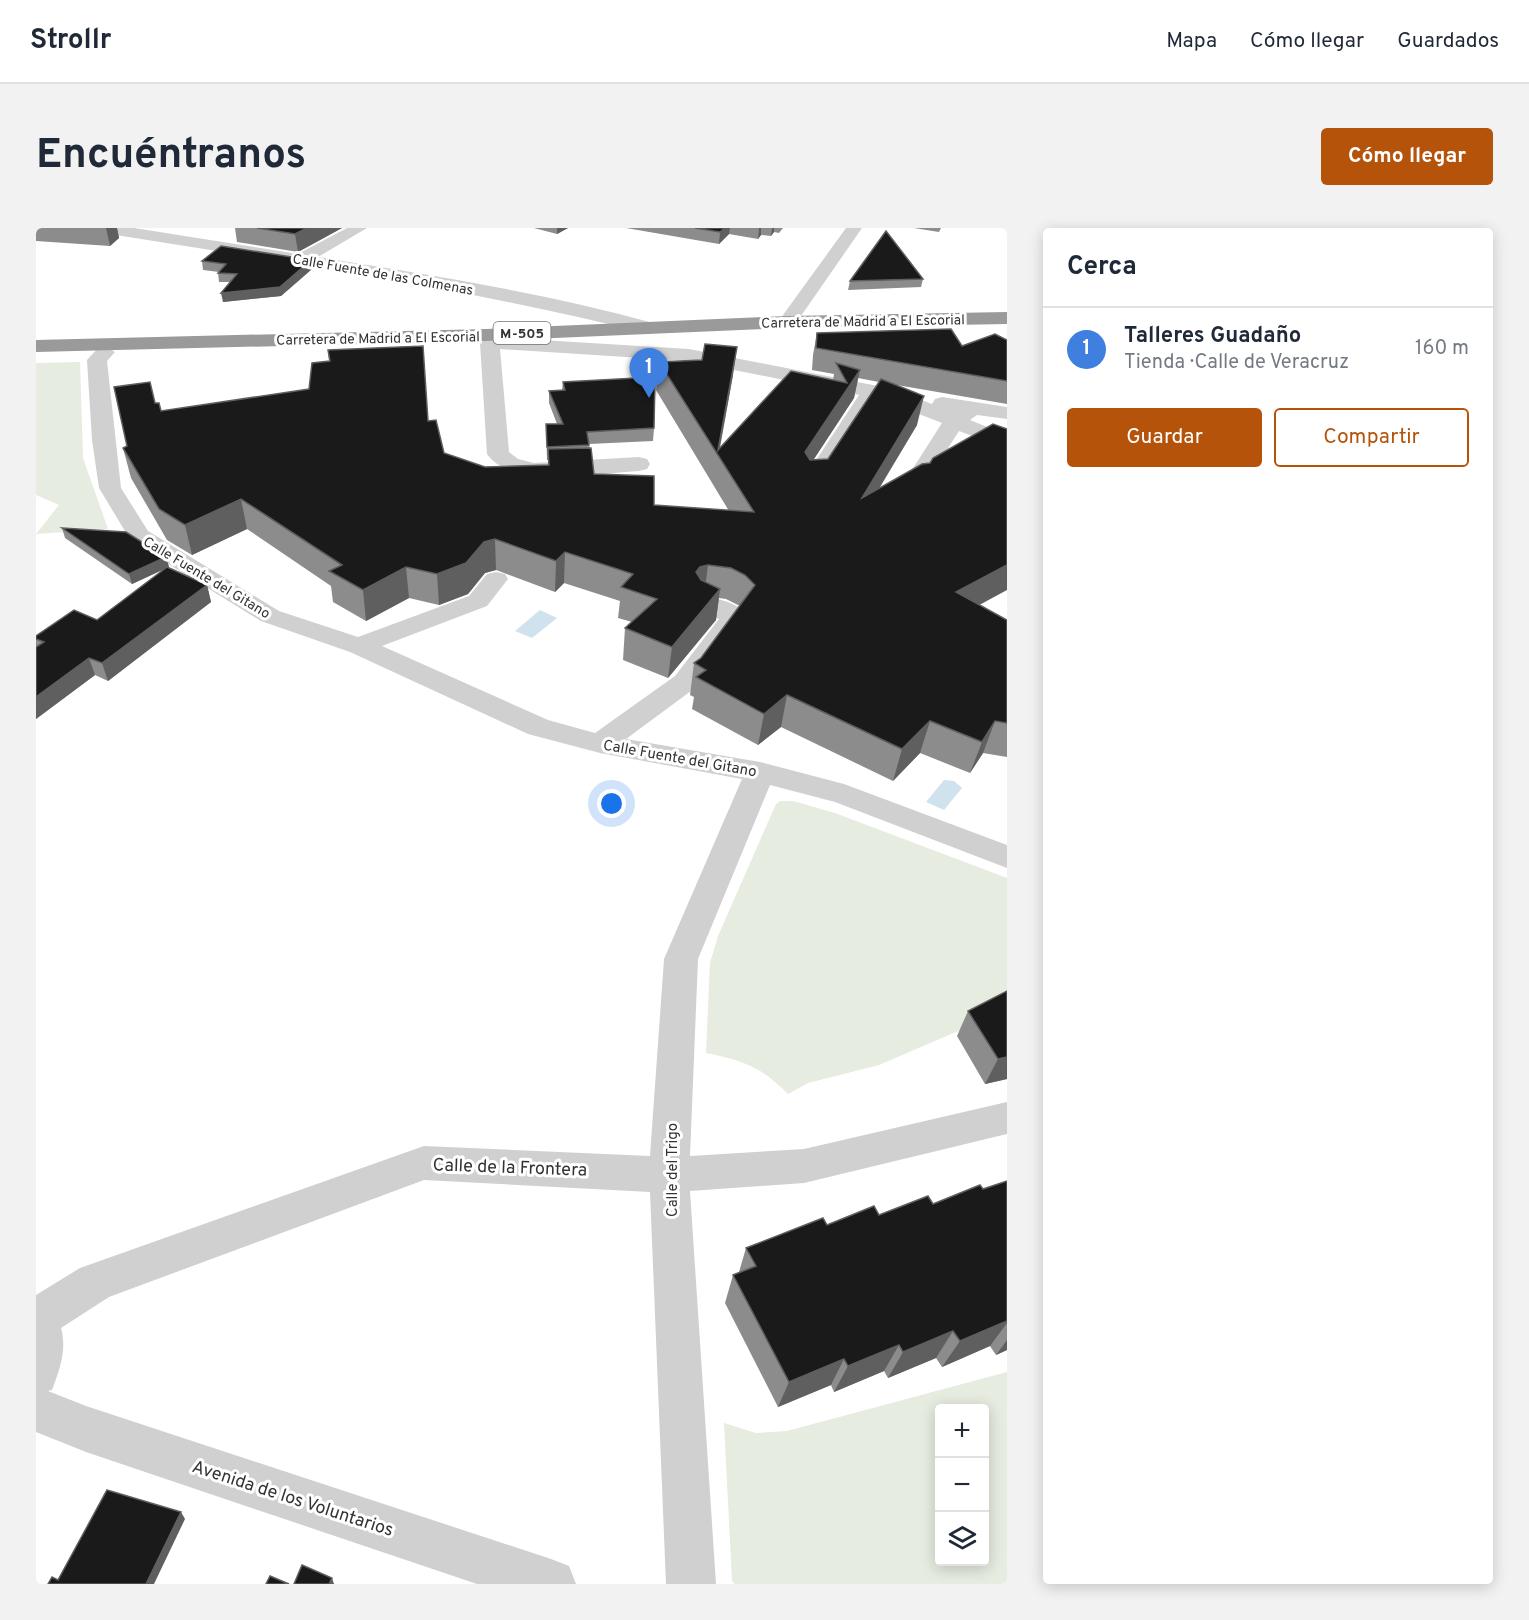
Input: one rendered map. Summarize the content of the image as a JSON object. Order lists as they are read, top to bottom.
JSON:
{
  "streets": {
    "highway": ["Carretera de Madrid a El Escorial", "M-505"],
    "street": [
      "Calle Fuente de las Colmenas",
      "Calle Fuente del Gitano",
      "Calle de la Frontera",
      "Calle del Trigo",
      "Avenida de los Voluntarios"
    ]
  },
  "crossings": [
    ["Calle Fuente de las Colmenas", "Carretera de Madrid a El Escorial"],
    ["Carretera de Madrid a El Escorial", "Calle Fuente del Gitano"],
    ["Calle Fuente del Gitano", "Calle del Trigo"],
    ["Calle de la Frontera", "Calle del Trigo"]
  ],
  "page": {
    "header": "Strollr",
    "nav": ["Mapa", "Cómo llegar", "Guardados"],
    "buttons": [
      "Cómo llegar",
      ["Guardar", "Compartir"]
    ],
    "title": "Encuéntranos",
    "heading": "Cerca",
    "list": [
      {
        "mark": "1",
        "name": "Talleres Guadaño",
        "note": "Tienda · Calle de Veracruz",
        "value": "160 m"
      }
    ],
    "pins": "1",
    "map_buttons": ["+", "−"]
  }
}
